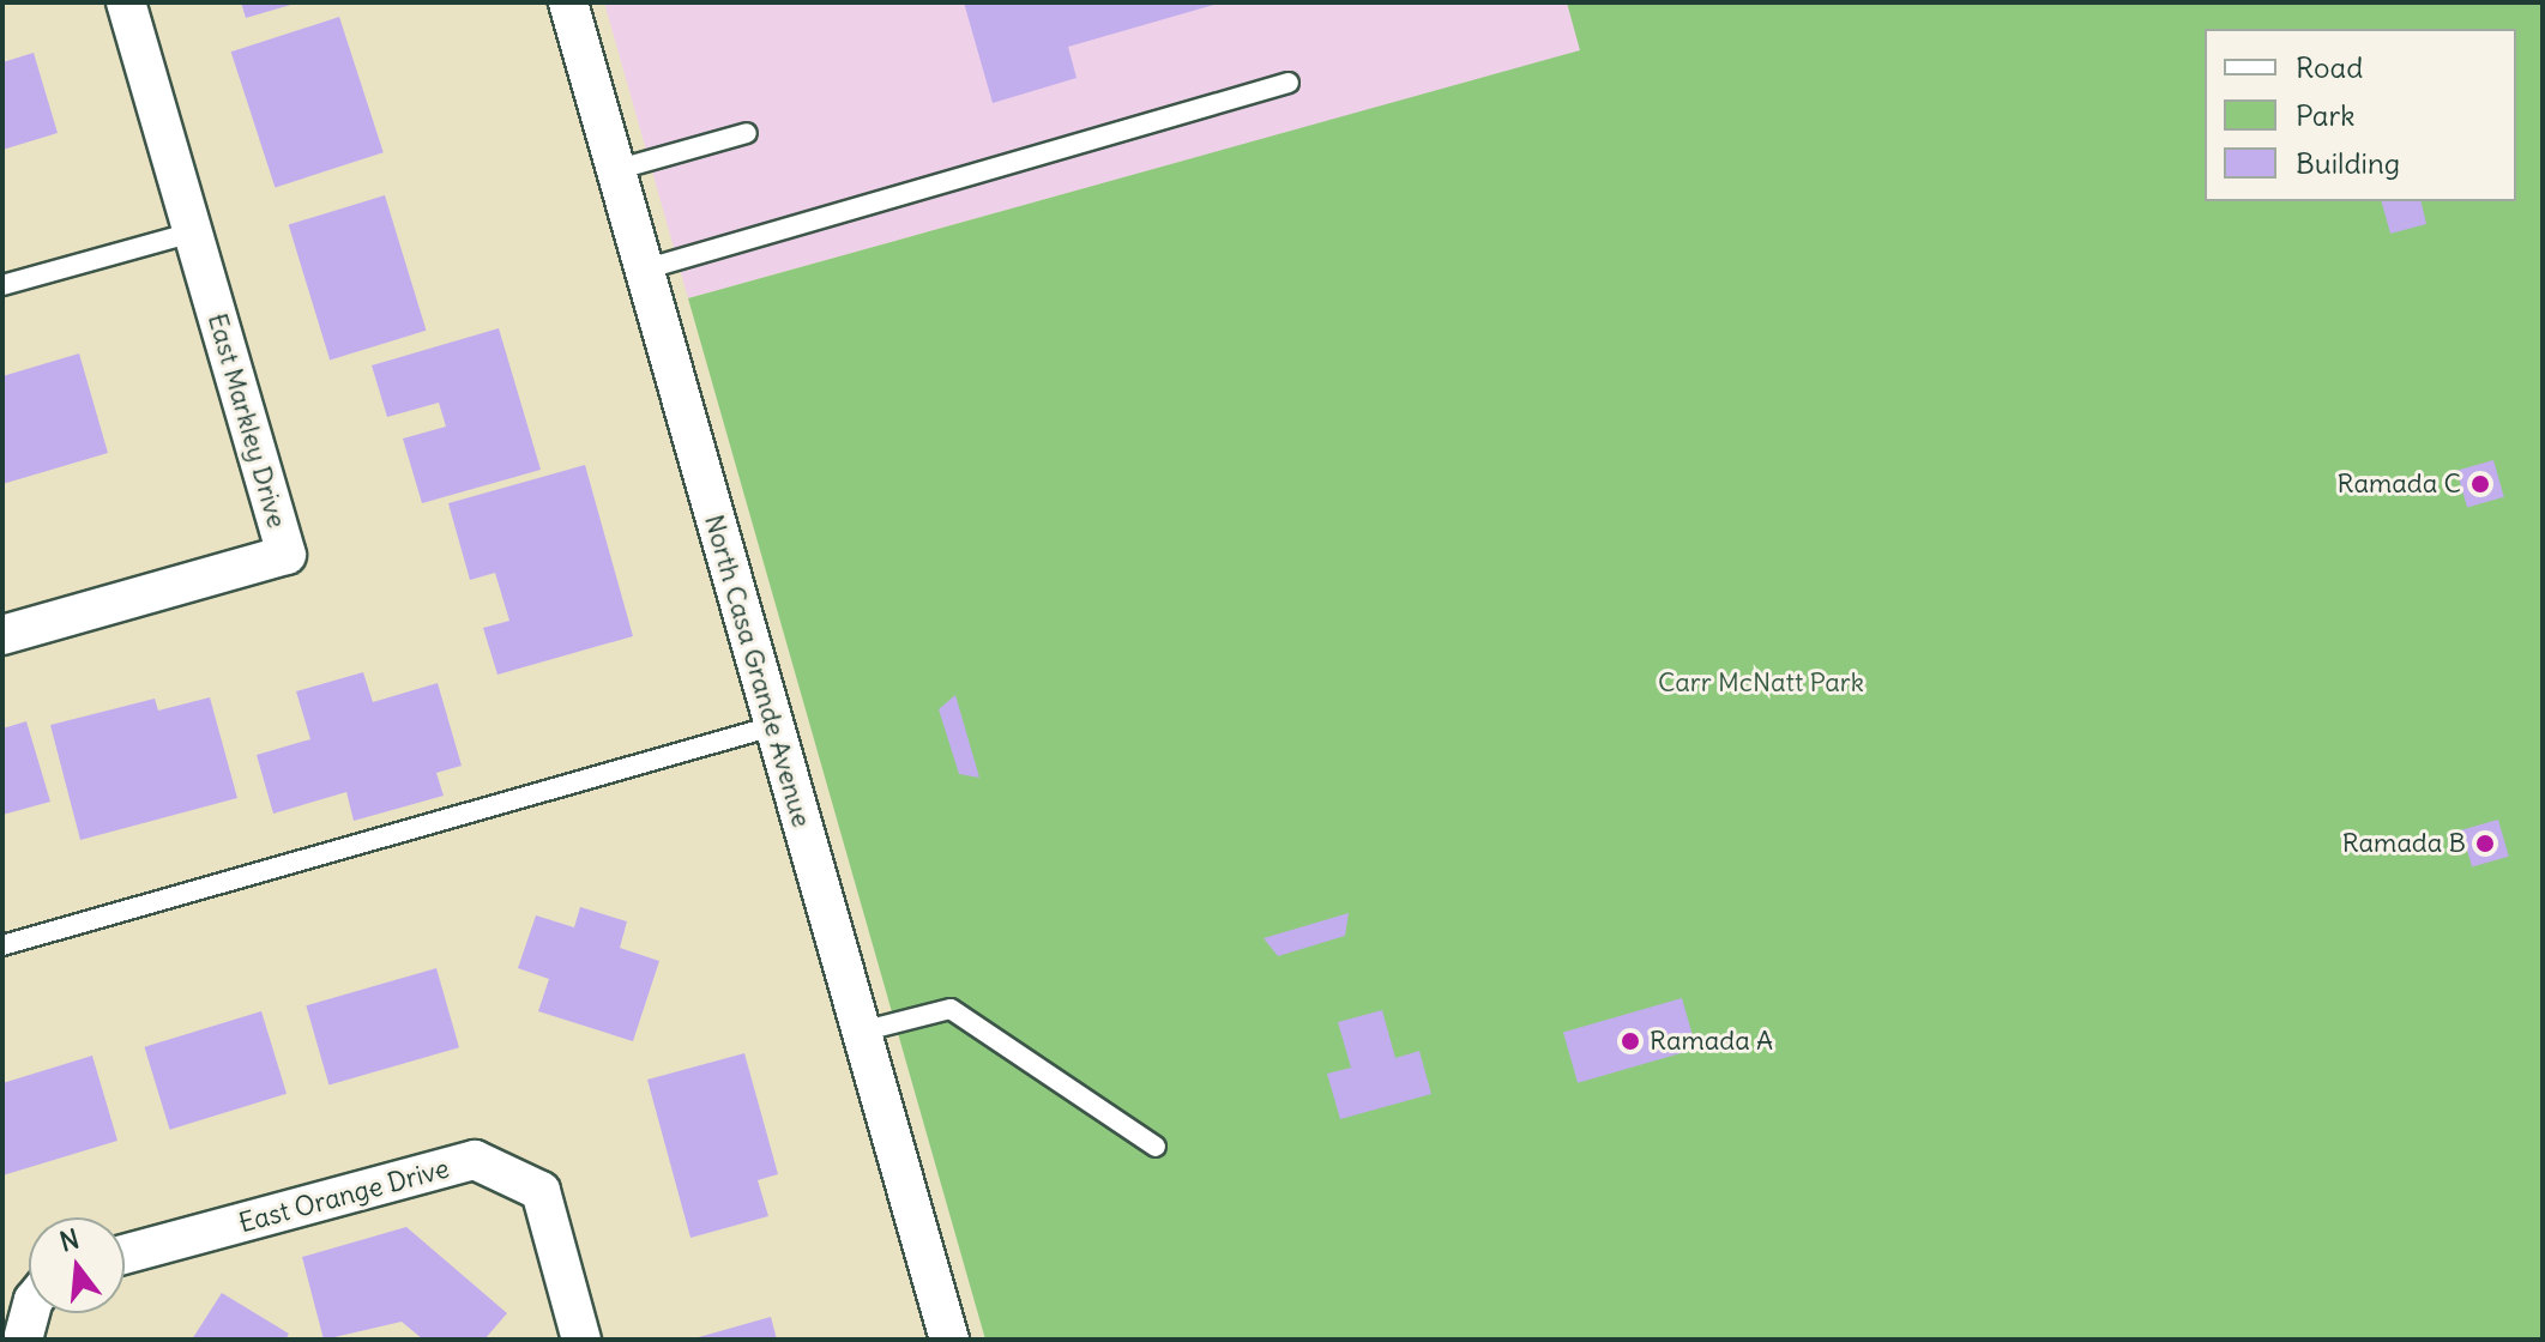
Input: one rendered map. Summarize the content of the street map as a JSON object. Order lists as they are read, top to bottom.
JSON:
{
  "streets": {
    "street": ["East Markley Drive", "North Casa Grande Avenue", "East Orange Drive"]
  },
  "parks": ["Carr McNatt Park"],
  "places": ["Ramada C", "Ramada B", "Ramada A"],
  "legend": ["Road", "Park", "Building"],
  "north": "top"
}
